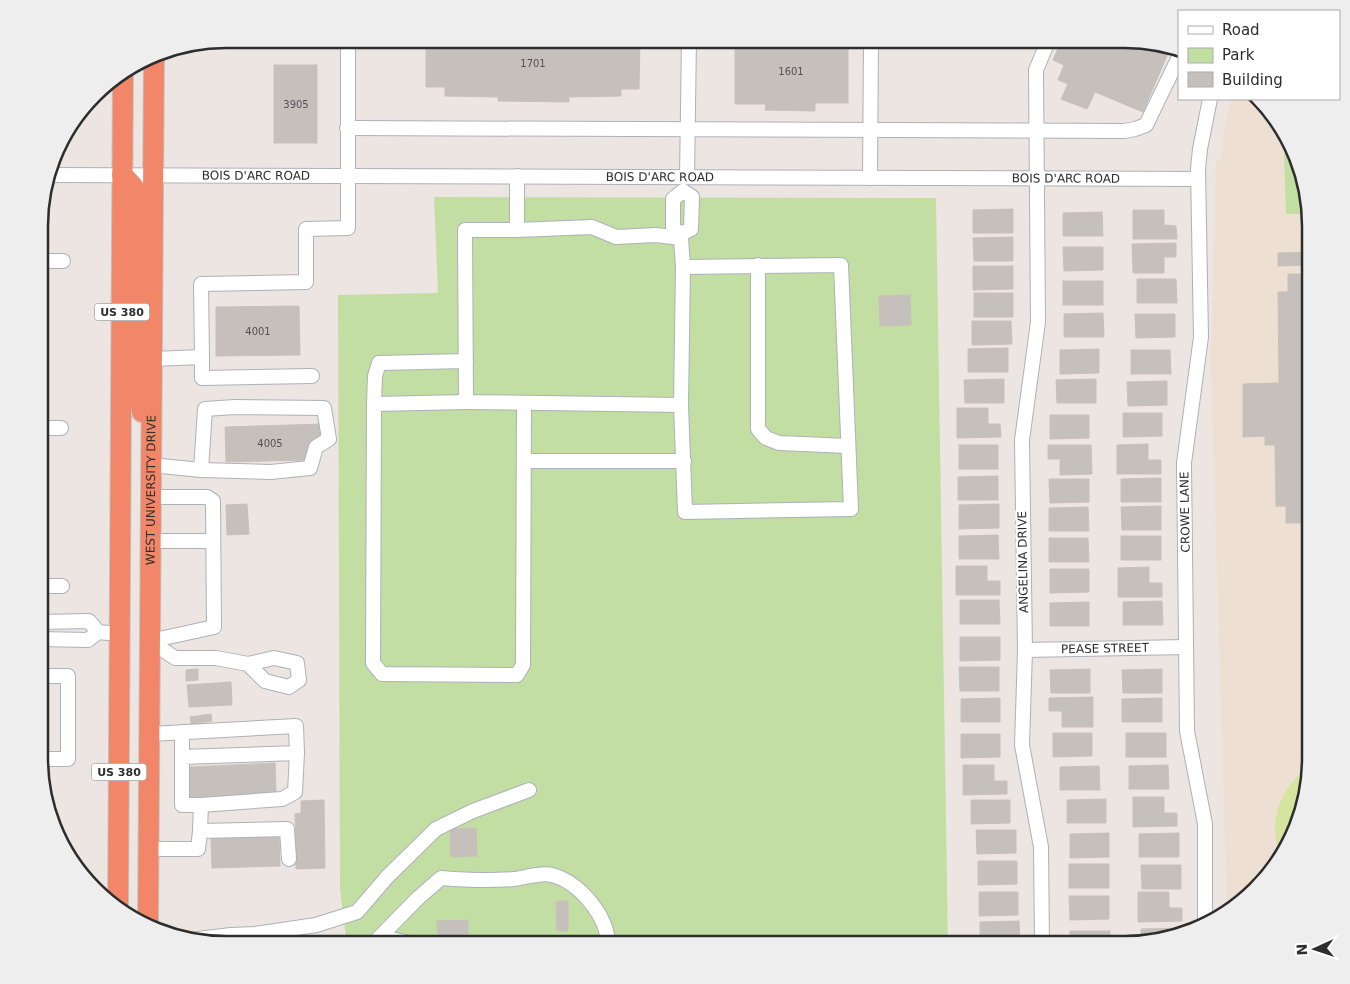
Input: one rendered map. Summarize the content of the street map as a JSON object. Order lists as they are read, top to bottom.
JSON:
{
  "streets": {
    "highway": ["US 380", "WEST UNIVERSITY DRIVE"],
    "street": [
      "BOIS D'ARC ROAD",
      "CROWE LANE",
      "ANGELINA DRIVE",
      "PEASE STREET"
    ]
  },
  "crossings": [
    ["BOIS D'ARC ROAD", "US 380"],
    ["BOIS D'ARC ROAD", "WEST UNIVERSITY DRIVE"],
    ["BOIS D'ARC ROAD", "CROWE LANE"],
    ["BOIS D'ARC ROAD", "ANGELINA DRIVE"],
    ["CROWE LANE", "PEASE STREET"],
    ["ANGELINA DRIVE", "PEASE STREET"]
  ],
  "house_numbers": [
    "1701",
    "1601",
    "3905",
    "4001",
    "4005"
  ],
  "legend": ["Road", "Park", "Building"],
  "north": "left"
}
